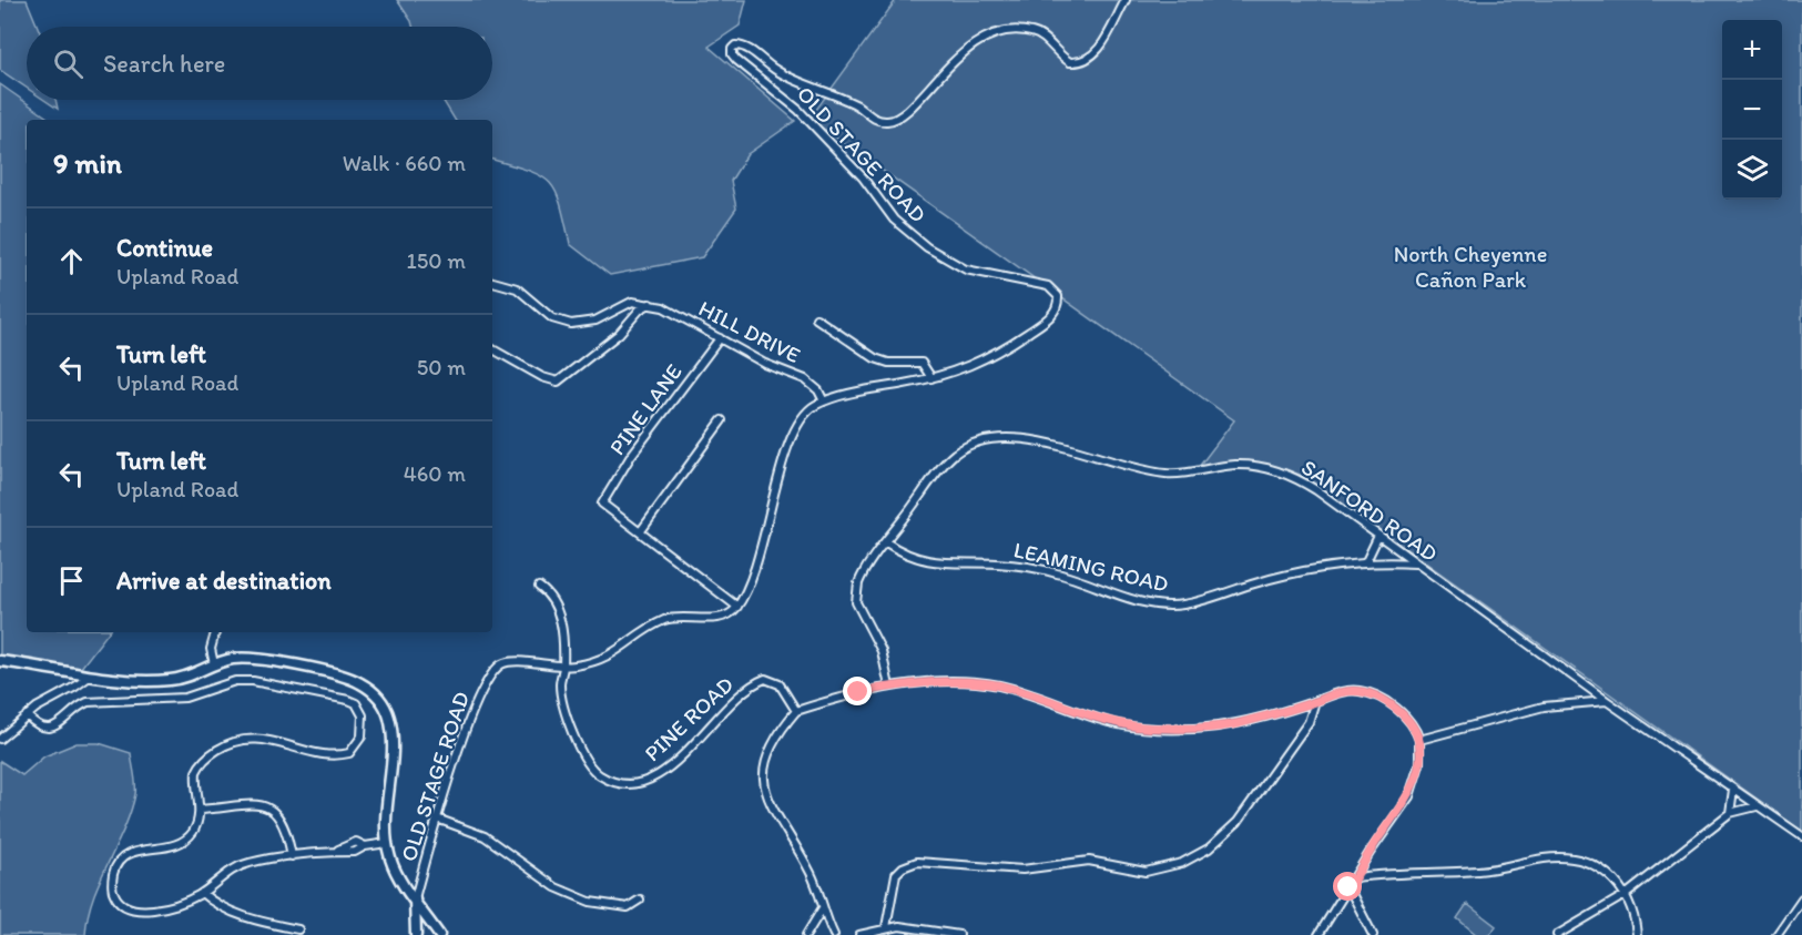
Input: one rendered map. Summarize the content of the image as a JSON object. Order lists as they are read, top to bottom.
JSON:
{
  "streets": {
    "street": [
      "OLD STAGE ROAD",
      "HILL DRIVE",
      "PINE LANE",
      "SANFORD ROAD",
      "LEAMING ROAD",
      "PINE ROAD"
    ]
  },
  "crossings": [
    ["OLD STAGE ROAD", "HILL DRIVE"],
    ["OLD STAGE ROAD", "PINE ROAD"],
    ["HILL DRIVE", "PINE LANE"],
    ["SANFORD ROAD", "LEAMING ROAD"]
  ],
  "parks": ["North Cheyenne Cañon Park"],
  "page": {
    "map_buttons": ["+", "−"],
    "search": "Search here",
    "heading": ["9 min", "Walk · 660 m"],
    "list": [
      ["Continue", "Upland Road", "150 m"],
      ["Turn left", "Upland Road", "50 m"],
      ["Turn left", "Upland Road", "460 m"],
      "Arrive at destination"
    ]
  }
}
